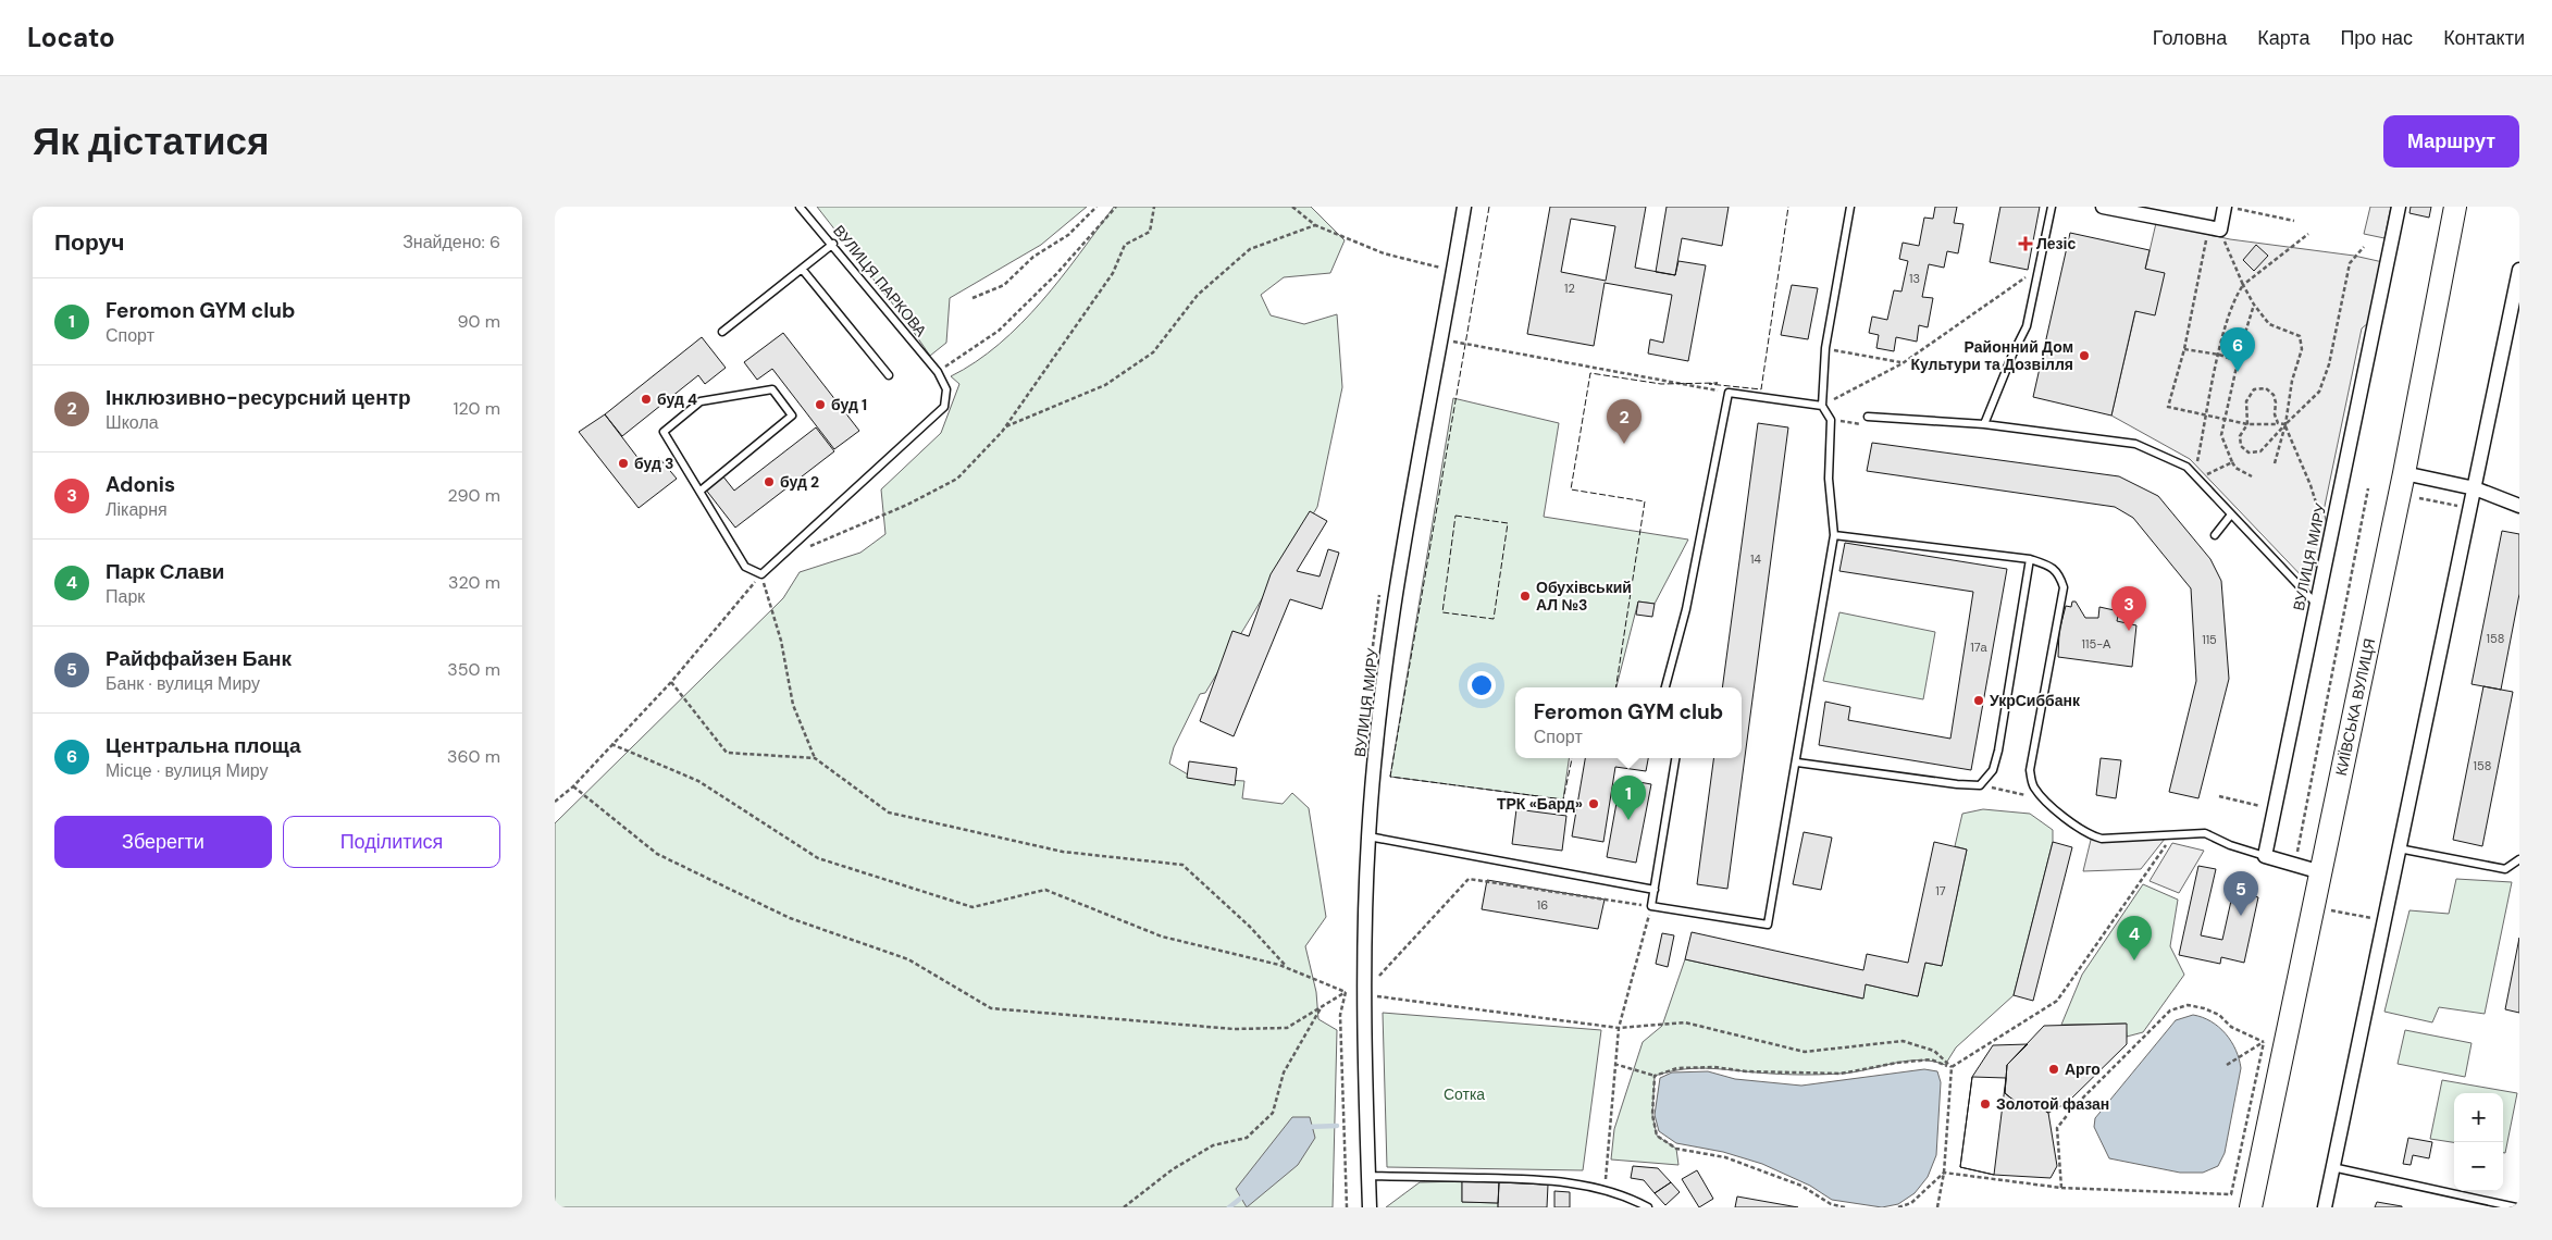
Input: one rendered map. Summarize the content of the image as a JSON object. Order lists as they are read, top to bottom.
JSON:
{
  "streets": {
    "main road": ["КИЇВСЬКА ВУЛИЦЯ"],
    "street": ["ВУЛИЦЯ МИРУ"],
    "lane": ["ВУЛИЦЯ ПАРКОВА"]
  },
  "parks": ["Сотка"],
  "places": {
    "health": ["Лезіс"],
    "other": [
      "Районний Дом Культури та Дозвілля",
      "буд 4",
      "буд 1",
      "буд 3",
      "буд 2",
      "Обухівський АЛ №3",
      "УкрСиббанк",
      "ТРК «Бард»",
      "Арго",
      "Золотой фазан"
    ]
  },
  "house_numbers": [
    "13",
    "12",
    "14",
    "158",
    "115",
    "115-А",
    "17а",
    "158",
    "17",
    "16"
  ],
  "page": {
    "header": "Locato",
    "nav": [
      "Головна",
      "Карта",
      "Про нас",
      "Контакти"
    ],
    "buttons": [
      "Маршрут",
      ["Зберегти", "Поділитися"]
    ],
    "title": "Як дістатися",
    "heading": ["Поруч", "Знайдено: 6"],
    "list": [
      {
        "mark": "1",
        "name": "Feromon GYM club",
        "note": "Спорт",
        "value": "90 m"
      },
      {
        "mark": "2",
        "name": "Інклюзивно-ресурсний центр",
        "note": "Школа",
        "value": "120 m"
      },
      {
        "mark": "3",
        "name": "Adonis",
        "note": "Лікарня",
        "value": "290 m"
      },
      {
        "mark": "4",
        "name": "Парк Слави",
        "note": "Парк",
        "value": "320 m"
      },
      {
        "mark": "5",
        "name": "Райффайзен Банк",
        "note": "Банк · вулиця Миру",
        "value": "350 m"
      },
      {
        "mark": "6",
        "name": "Центральна площа",
        "note": "Місце · вулиця Миру",
        "value": "360 m"
      }
    ],
    "pins": [
      "6",
      "2",
      "3",
      "1",
      "5",
      "4"
    ],
    "popup": ["Feromon GYM club", "Спорт"],
    "map_buttons": ["+", "−"]
  }
}
